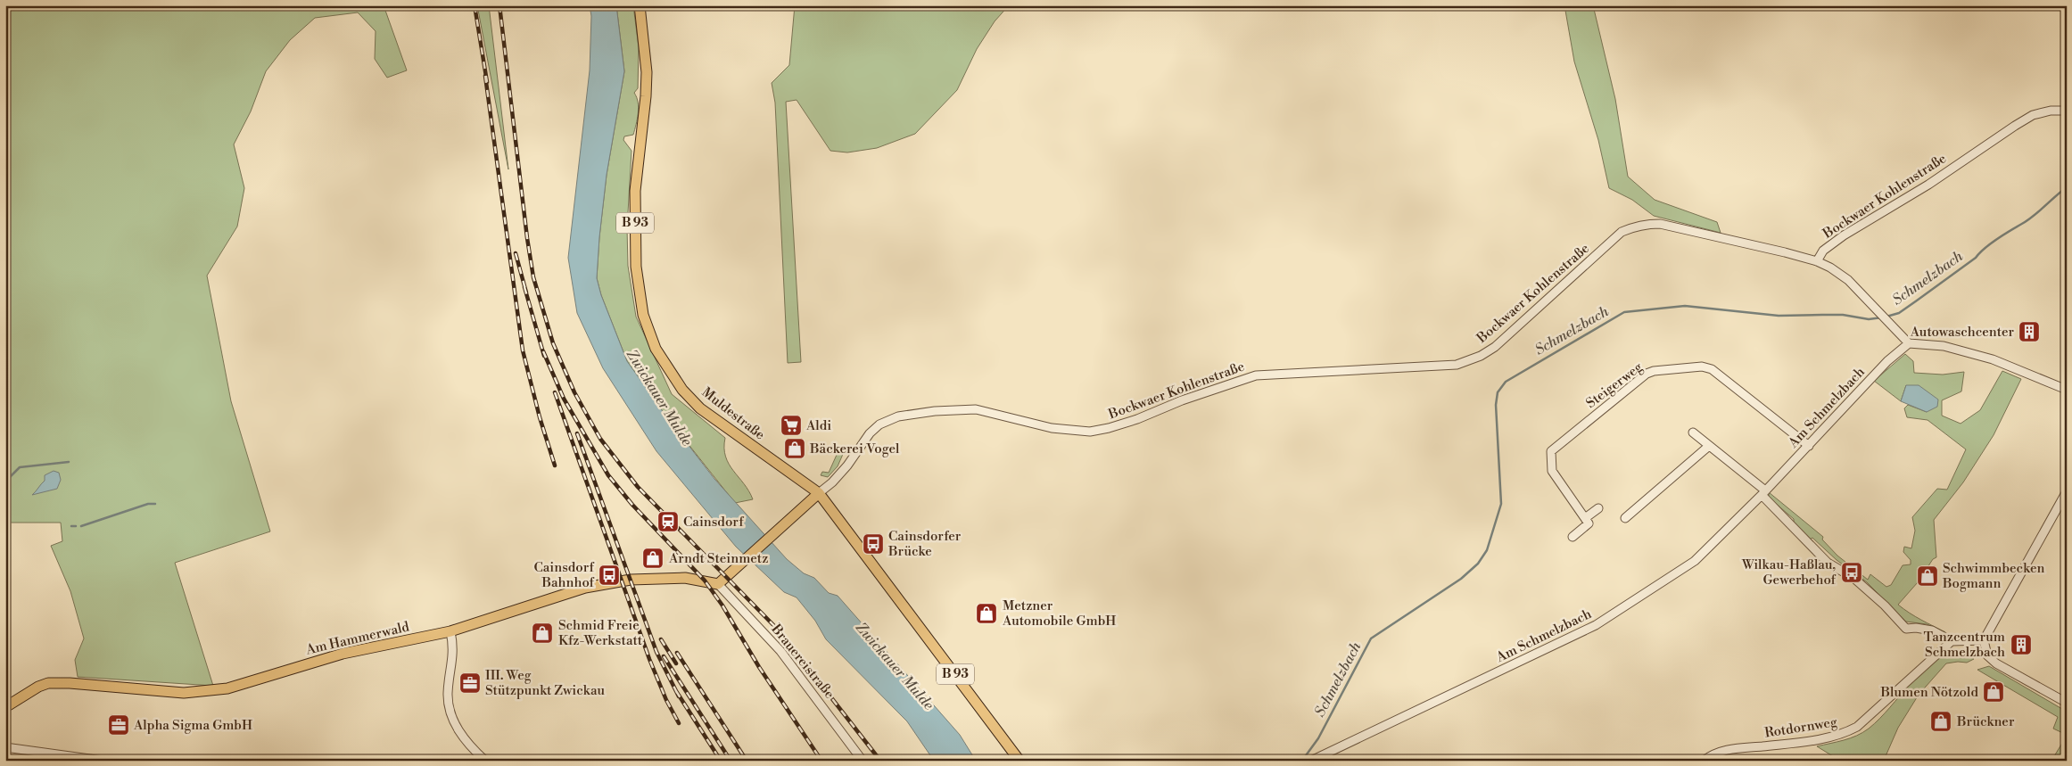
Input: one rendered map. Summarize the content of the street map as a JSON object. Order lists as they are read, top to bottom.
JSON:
{
  "streets": {
    "main road": ["B 93", "Muldestraße", "Am Hammerwald"],
    "street": [
      "Bockwaer Kohlenstraße",
      "Steigerweg",
      "Am Schmelzbach",
      "Brauereistraße",
      "Rotdornweg"
    ]
  },
  "crossings": [
    ["Bockwaer Kohlenstraße", "Muldestraße"],
    ["Steigerweg", "Am Schmelzbach"],
    ["Am Hammerwald", "Brauereistraße"]
  ],
  "water": ["Schmelzbach", "Zwickauer Mulde"],
  "places": {
    "building": ["Autowaschcenter", "Tanzcentrum Schmelzbach"],
    "supermarket": ["Aldi"],
    "shop": [
      "Bäckerei Vogel",
      "Arndt Steinmetz",
      "Schwimmbecken Bogmann",
      "Metzner Automobile GmbH",
      "Schmid Freie Kfz-Werkstatt",
      "Blumen Nötzold",
      "Brückner"
    ],
    "station": ["Cainsdorf"],
    "bus stop": ["Cainsdorfer Brücke", "Wilkau-Haßlau, Gewerbehof", "Cainsdorf Bahnhof"],
    "office": ["III. Weg Stützpunkt Zwickau", "Alpha Sigma GmbH"]
  }
}
